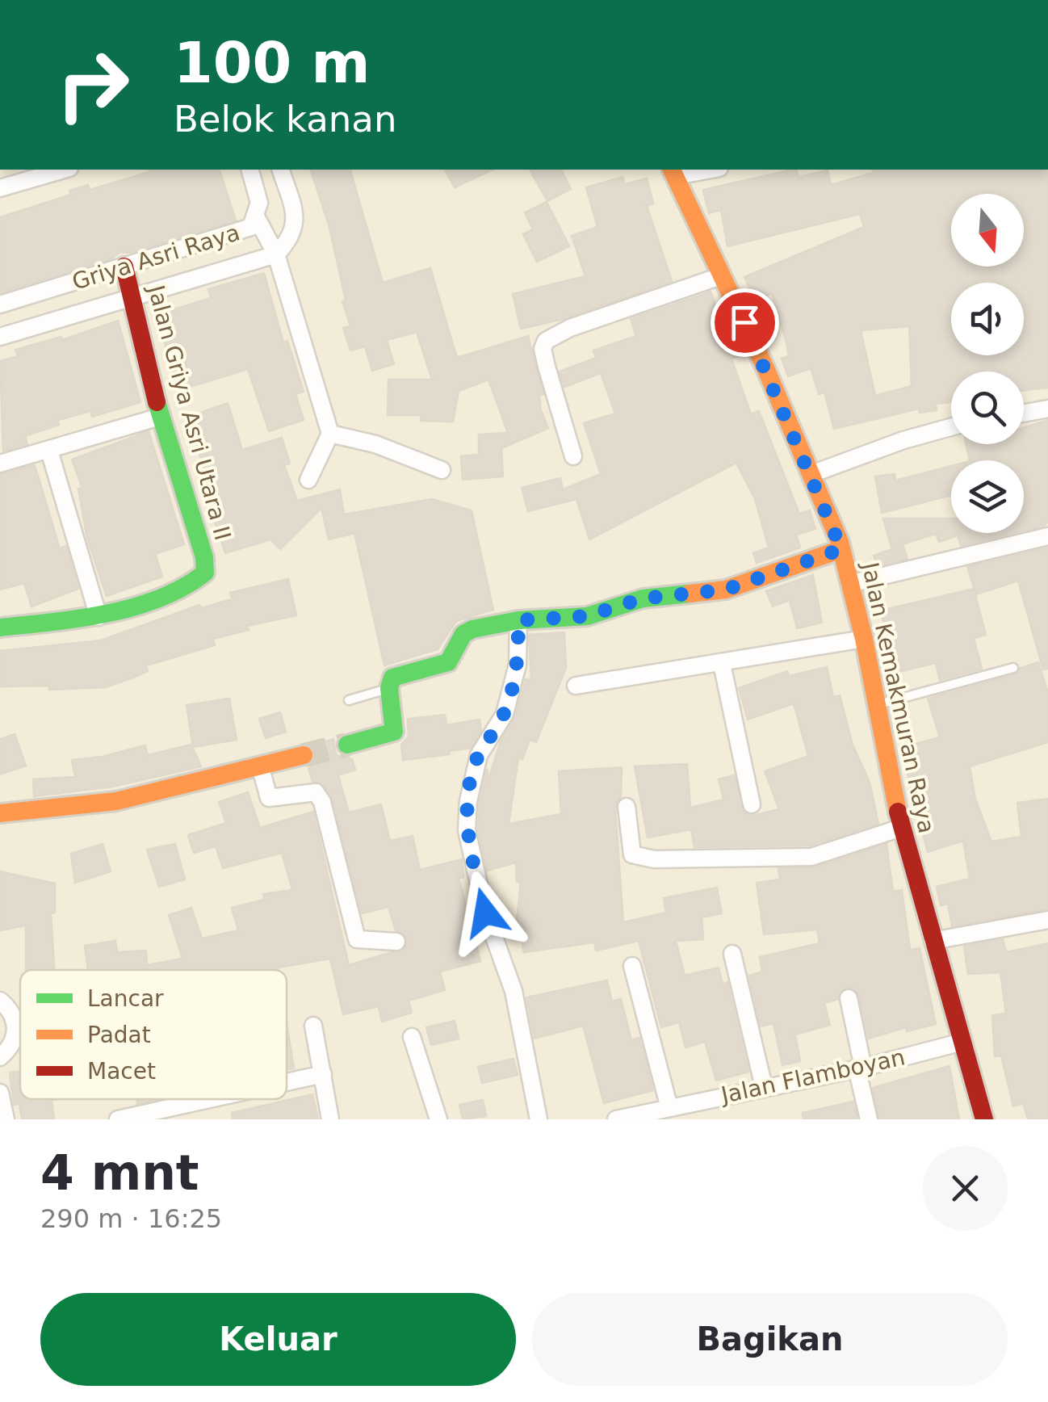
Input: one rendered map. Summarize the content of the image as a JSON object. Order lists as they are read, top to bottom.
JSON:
{
  "streets": {
    "street": [
      "Griya Asri Raya",
      "Jalan Griya Asri Utara II",
      "Jalan Kemakmuran Raya",
      "Jalan Flamboyan"
    ]
  },
  "crossings": [
    ["Griya Asri Raya", "Jalan Griya Asri Utara II"],
    ["Jalan Kemakmuran Raya", "Jalan Flamboyan"]
  ],
  "legend": ["Lancar", "Padat", "Macet"],
  "north": "bottom",
  "page": {
    "turn": ["100 m", "Belok kanan"],
    "heading": ["4 mnt", "290 m · 16:25"],
    "buttons": ["Keluar", "Bagikan"]
  }
}
